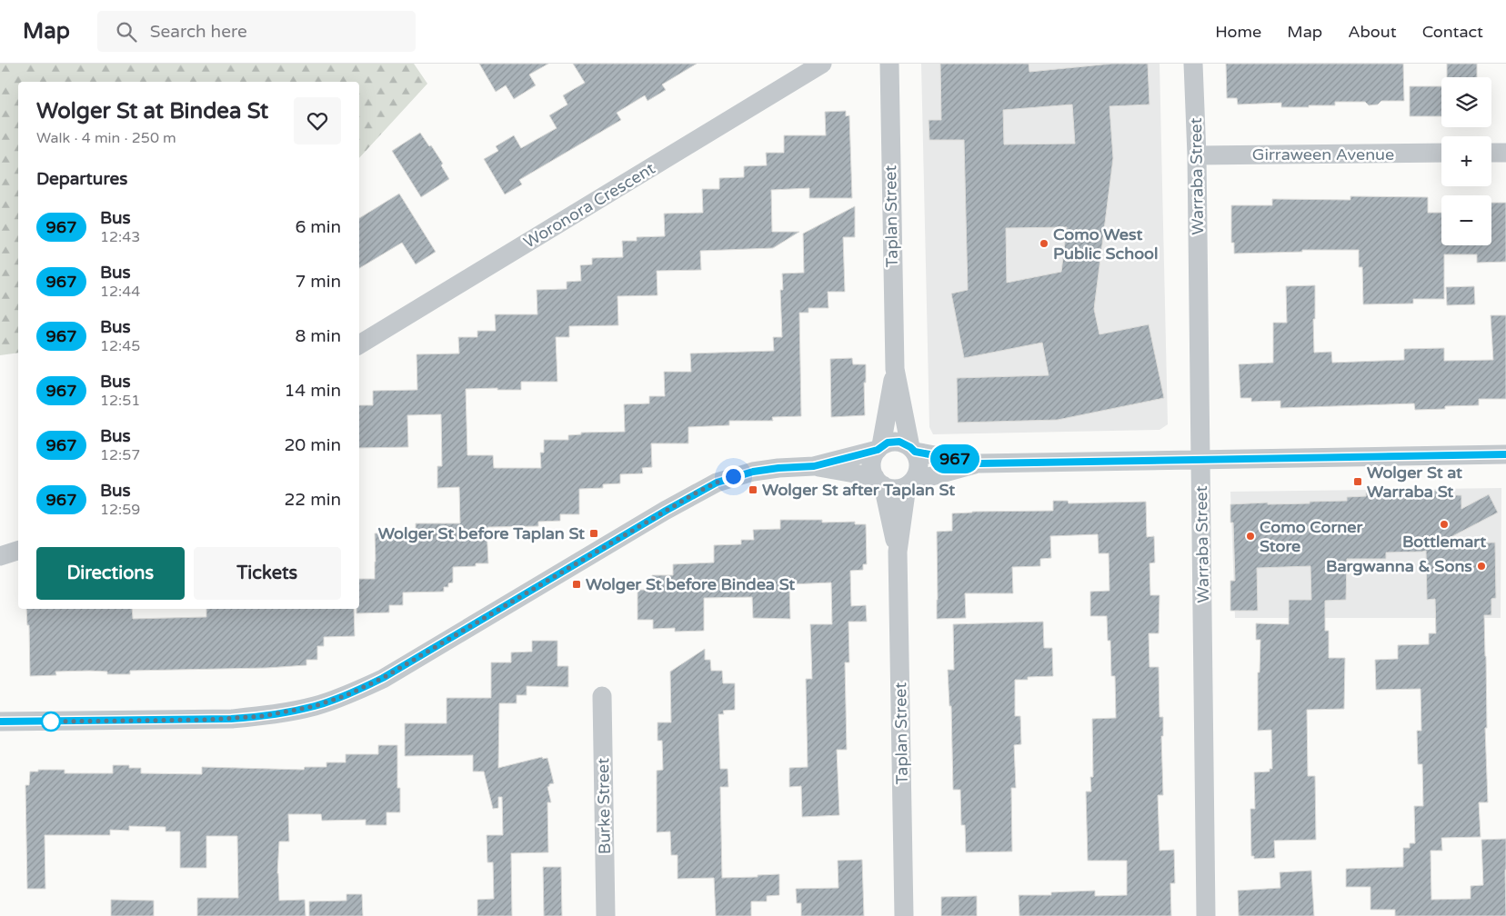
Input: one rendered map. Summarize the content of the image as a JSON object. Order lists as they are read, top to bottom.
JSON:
{
  "streets": {
    "street": [
      "Girraween Avenue",
      "Warraba Street",
      "Woronora Crescent",
      "Taplan Street",
      "Burke Street"
    ]
  },
  "crossings": [
    ["Girraween Avenue", "Warraba Street"]
  ],
  "places": {
    "other": [
      "Como West Public School",
      "Bottlemart",
      "Como Corner Store",
      "Bargwanna & Sons"
    ],
    "transit": [
      "Wolger St at Warraba St",
      "Wolger St after Taplan St",
      "Wolger St before Taplan St",
      "Wolger St before Bindea St"
    ]
  },
  "lines": ["bus line 967"],
  "page": {
    "header": "Map",
    "search": "Search here",
    "nav": [
      "Home",
      "Map",
      "About",
      "Contact"
    ],
    "on_map": "967",
    "map_buttons": ["+", "−"],
    "heading": [
      ["Wolger St at Bindea St", "Walk · 4 min · 250 m"],
      "Departures"
    ],
    "list": [
      {
        "mark": "967",
        "name": "Bus",
        "note": "12:43",
        "value": "6 min"
      },
      {
        "mark": "967",
        "name": "Bus",
        "note": "12:44",
        "value": "7 min"
      },
      {
        "mark": "967",
        "name": "Bus",
        "note": "12:45",
        "value": "8 min"
      },
      {
        "mark": "967",
        "name": "Bus",
        "note": "12:51",
        "value": "14 min"
      },
      {
        "mark": "967",
        "name": "Bus",
        "note": "12:57",
        "value": "20 min"
      },
      {
        "mark": "967",
        "name": "Bus",
        "note": "12:59",
        "value": "22 min"
      }
    ],
    "buttons": ["Directions", "Tickets"]
  }
}
